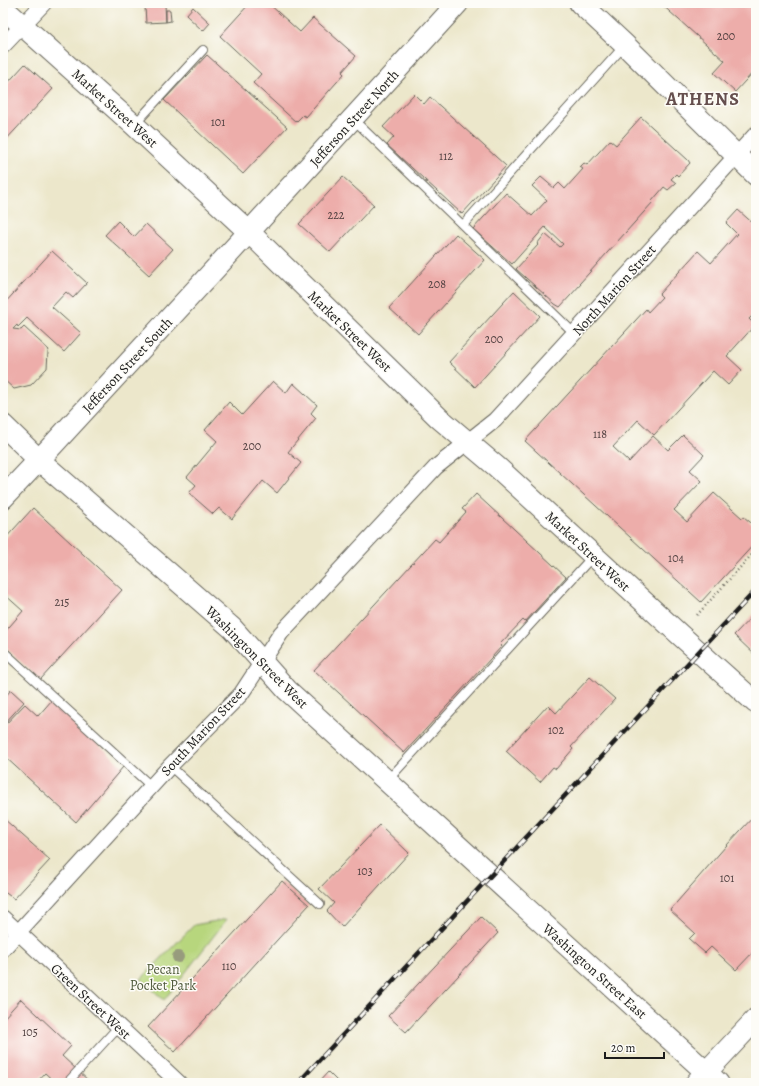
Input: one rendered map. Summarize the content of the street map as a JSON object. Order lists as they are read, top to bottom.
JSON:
{
  "streets": {
    "street": [
      "Market Street West",
      "Jefferson Street North",
      "North Marion Street",
      "Jefferson Street South",
      "Washington Street West",
      "South Marion Street",
      "Washington Street East",
      "Green Street West"
    ]
  },
  "crossings": [
    ["Market Street West", "Jefferson Street North"],
    ["Market Street West", "North Marion Street"],
    ["Market Street West", "Jefferson Street South"],
    ["Market Street West", "South Marion Street"],
    ["Jefferson Street North", "Jefferson Street South"],
    ["North Marion Street", "South Marion Street"],
    ["Jefferson Street South", "Washington Street West"],
    ["Washington Street West", "South Marion Street"],
    ["Washington Street West", "Washington Street East"],
    ["South Marion Street", "Green Street West"]
  ],
  "districts": ["ATHENS"],
  "parks": ["Pecan Pocket Park"],
  "house_numbers": [
    "200",
    "101",
    "112",
    "222",
    "208",
    "200",
    "118",
    "200",
    "104",
    "215",
    "102",
    "103",
    "101",
    "110",
    "105"
  ],
  "scale_bar": "20 m"
}
